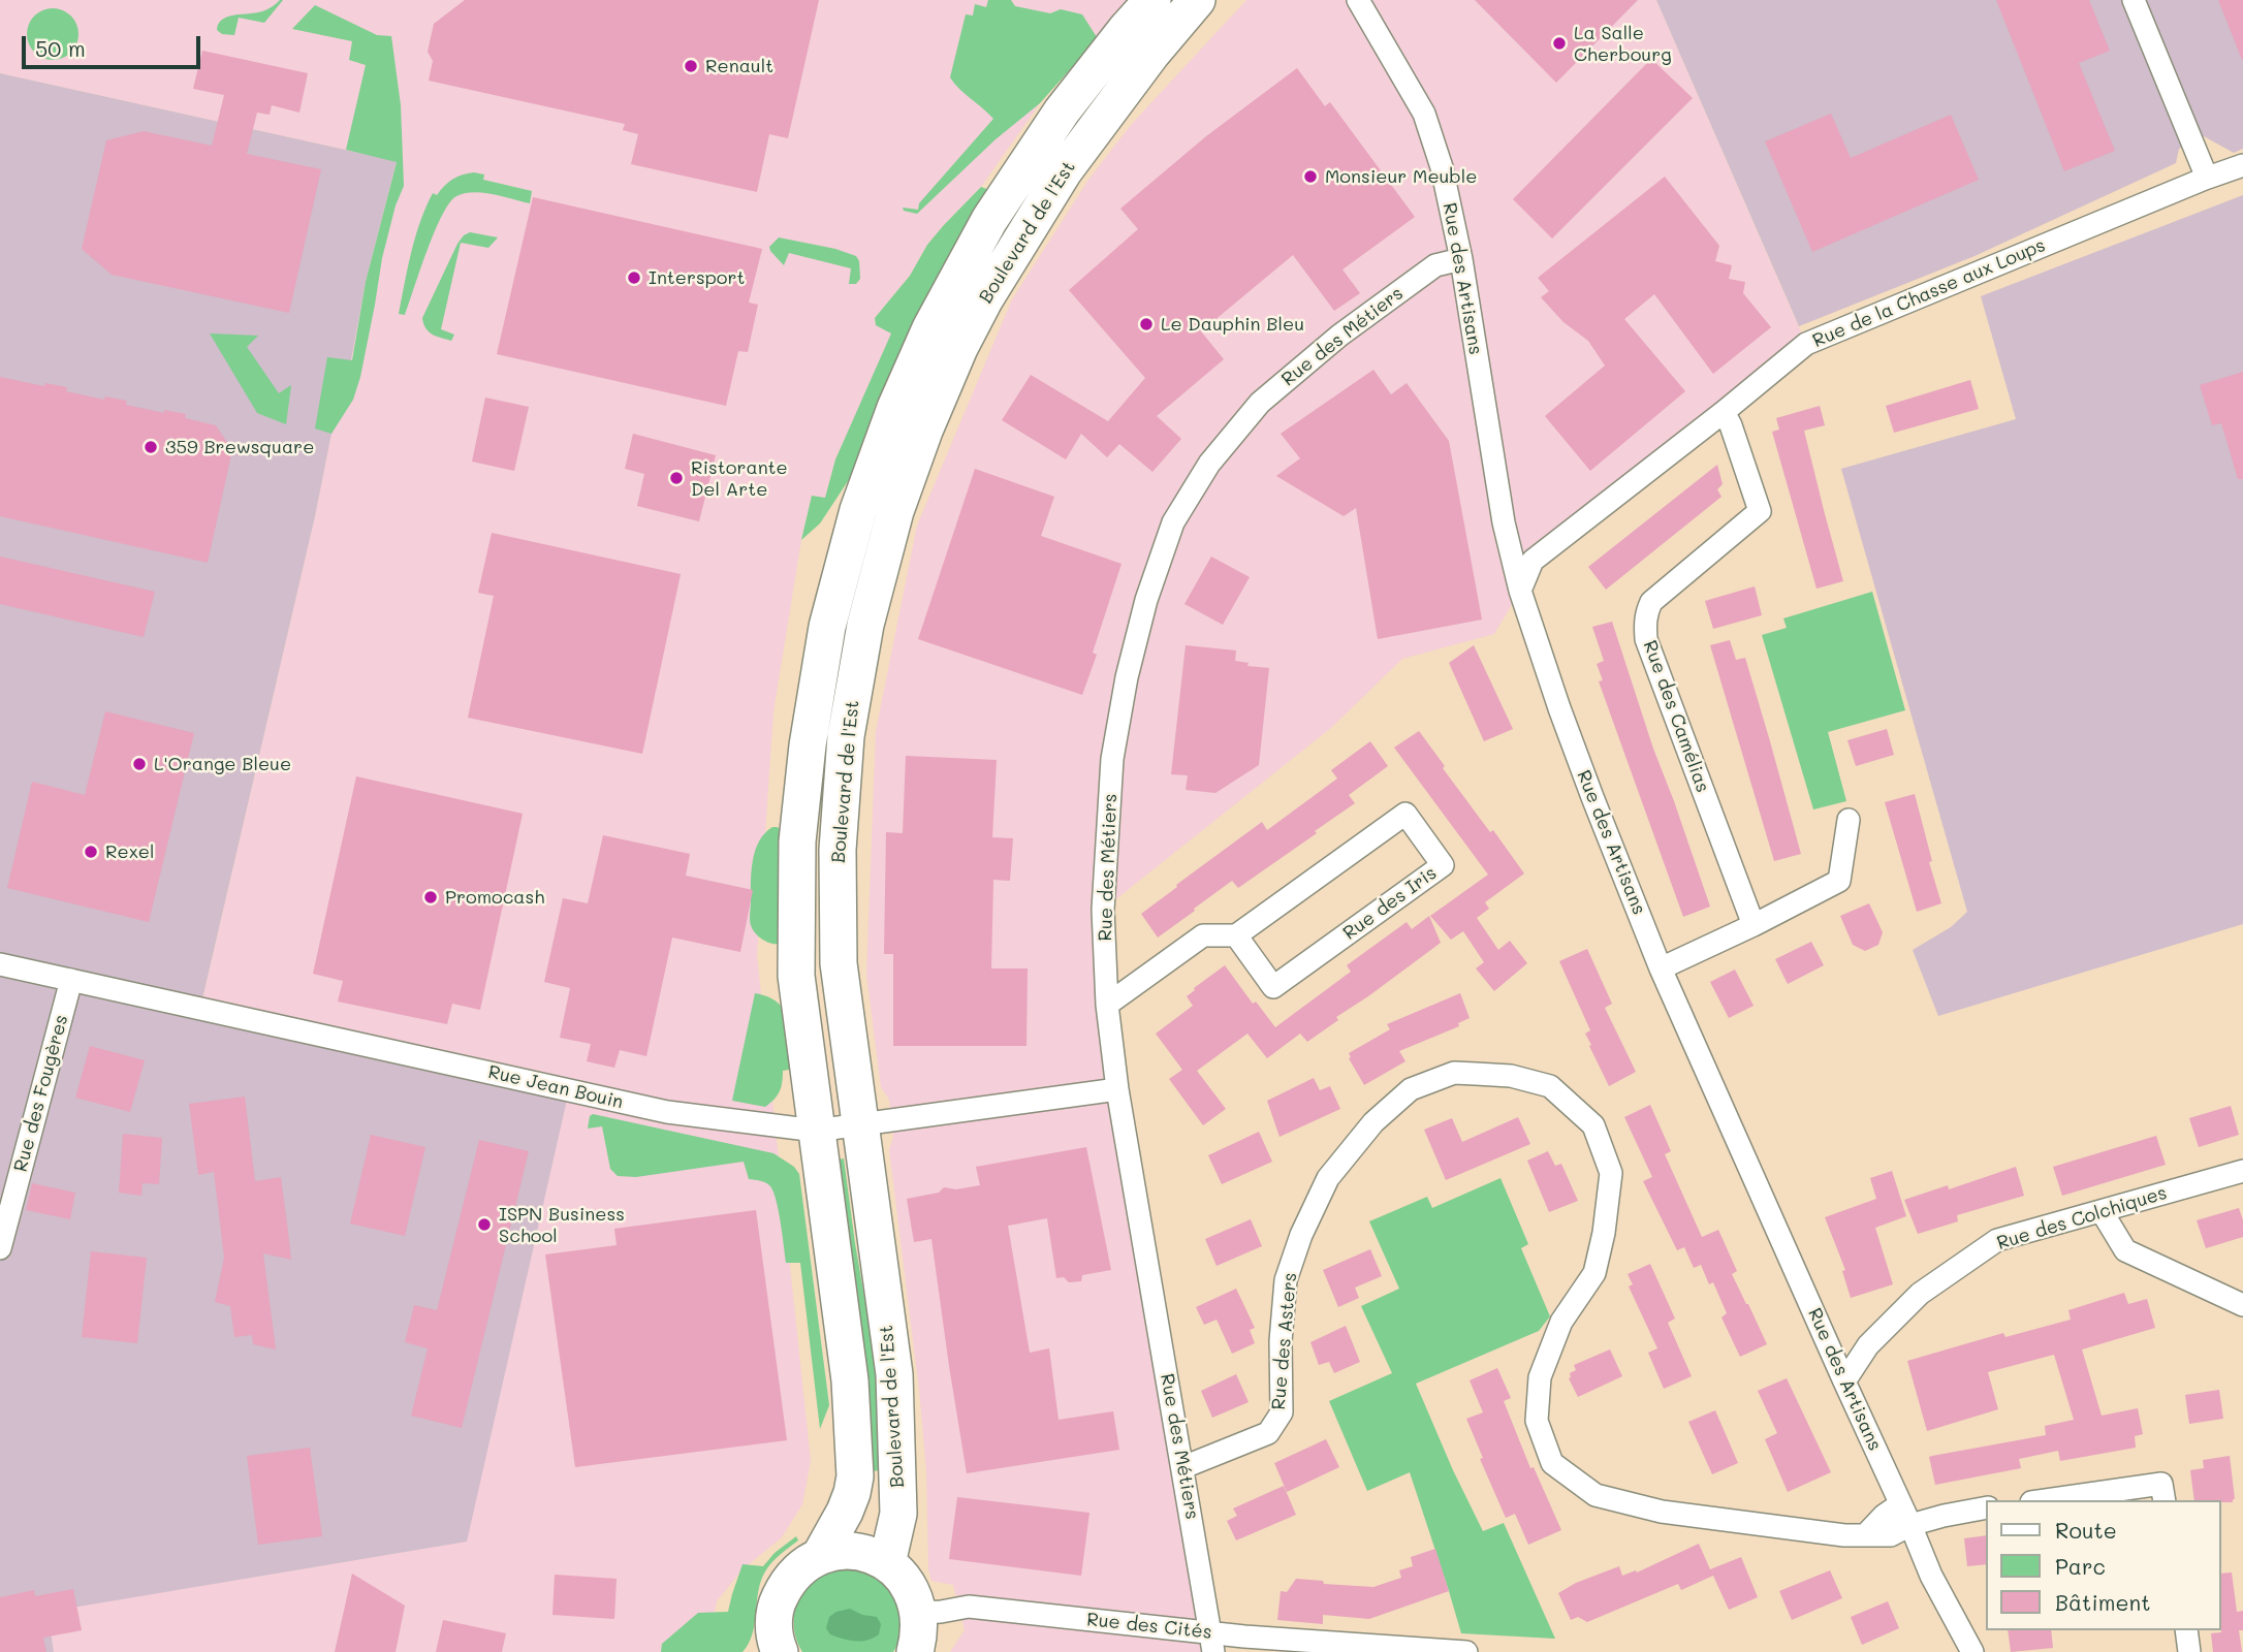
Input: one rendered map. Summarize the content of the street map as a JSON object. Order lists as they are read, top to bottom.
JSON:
{
  "streets": {
    "main road": ["Boulevard de l'Est"],
    "street": [
      "Rue des Artisans",
      "Rue de la Chasse aux Loups",
      "Rue des Métiers",
      "Rue des Camélias",
      "Rue des Iris",
      "Rue Jean Bouin",
      "Rue des Fougères",
      "Rue des Colchiques",
      "Rue des Asters",
      "Rue des Cités"
    ]
  },
  "crossings": [
    ["Boulevard de l'Est", "Rue Jean Bouin"],
    ["Rue des Artisans", "Rue de la Chasse aux Loups"],
    ["Rue des Artisans", "Rue des Métiers"],
    ["Rue des Artisans", "Rue des Colchiques"],
    ["Rue des Artisans", "Rue des Asters"],
    ["Rue de la Chasse aux Loups", "Rue des Camélias"],
    ["Rue des Métiers", "Rue Jean Bouin"],
    ["Rue des Métiers", "Rue des Asters"],
    ["Rue des Métiers", "Rue des Cités"],
    ["Rue Jean Bouin", "Rue des Fougères"]
  ],
  "places": [
    "La Salle Cherbourg",
    "Renault",
    "Monsieur Meuble",
    "Intersport",
    "Le Dauphin Bleu",
    "359 Brewsquare",
    "Ristorante Del Arte",
    "L'Orange Bleue",
    "Rexel",
    "Promocash",
    "ISPN Business School"
  ],
  "legend": ["Route", "Parc", "Bâtiment"],
  "scale_bar": "50 m"
}
